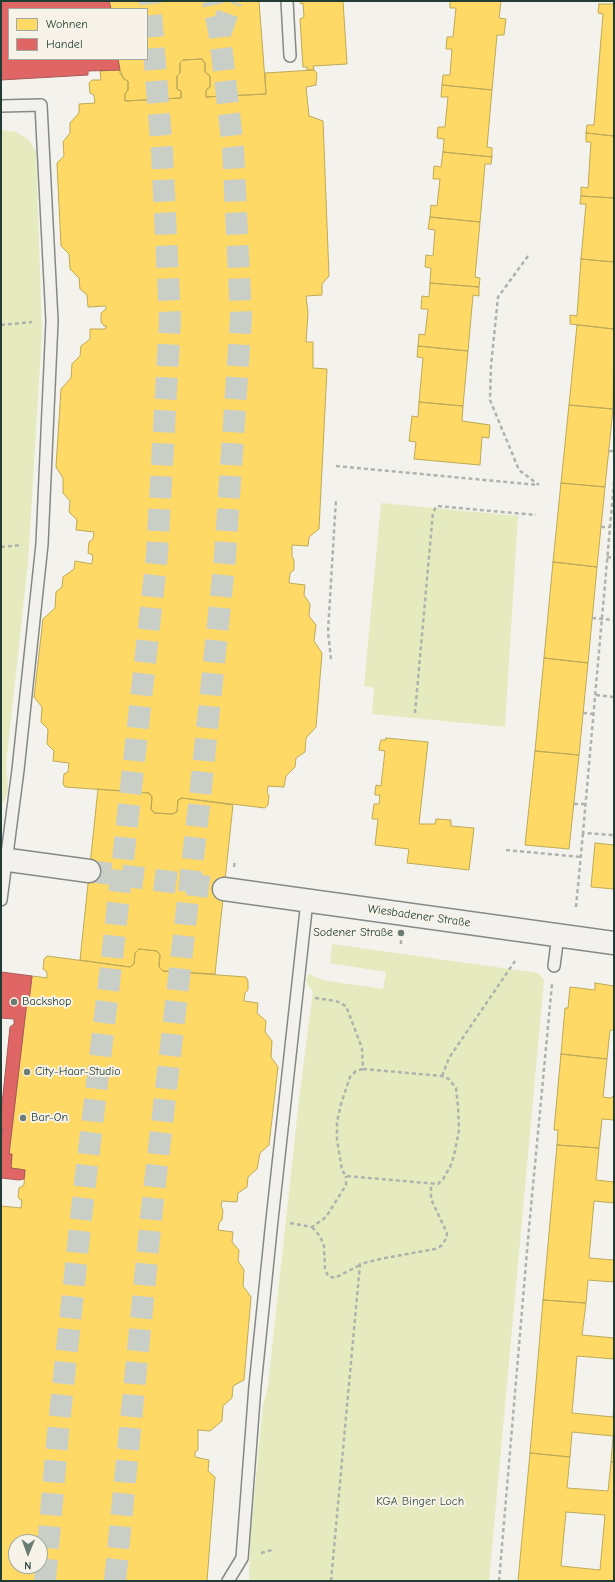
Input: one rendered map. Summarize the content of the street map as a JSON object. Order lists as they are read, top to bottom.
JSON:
{
  "streets": {
    "street": ["Wiesbadener Straße"]
  },
  "parks": ["KGA Binger Loch"],
  "places": [
    "Sodener Straße",
    "Backshop",
    "City-Haar-Studio",
    "Bar-On"
  ],
  "legend": ["Wohnen", "Handel"],
  "north": "bottom"
}
